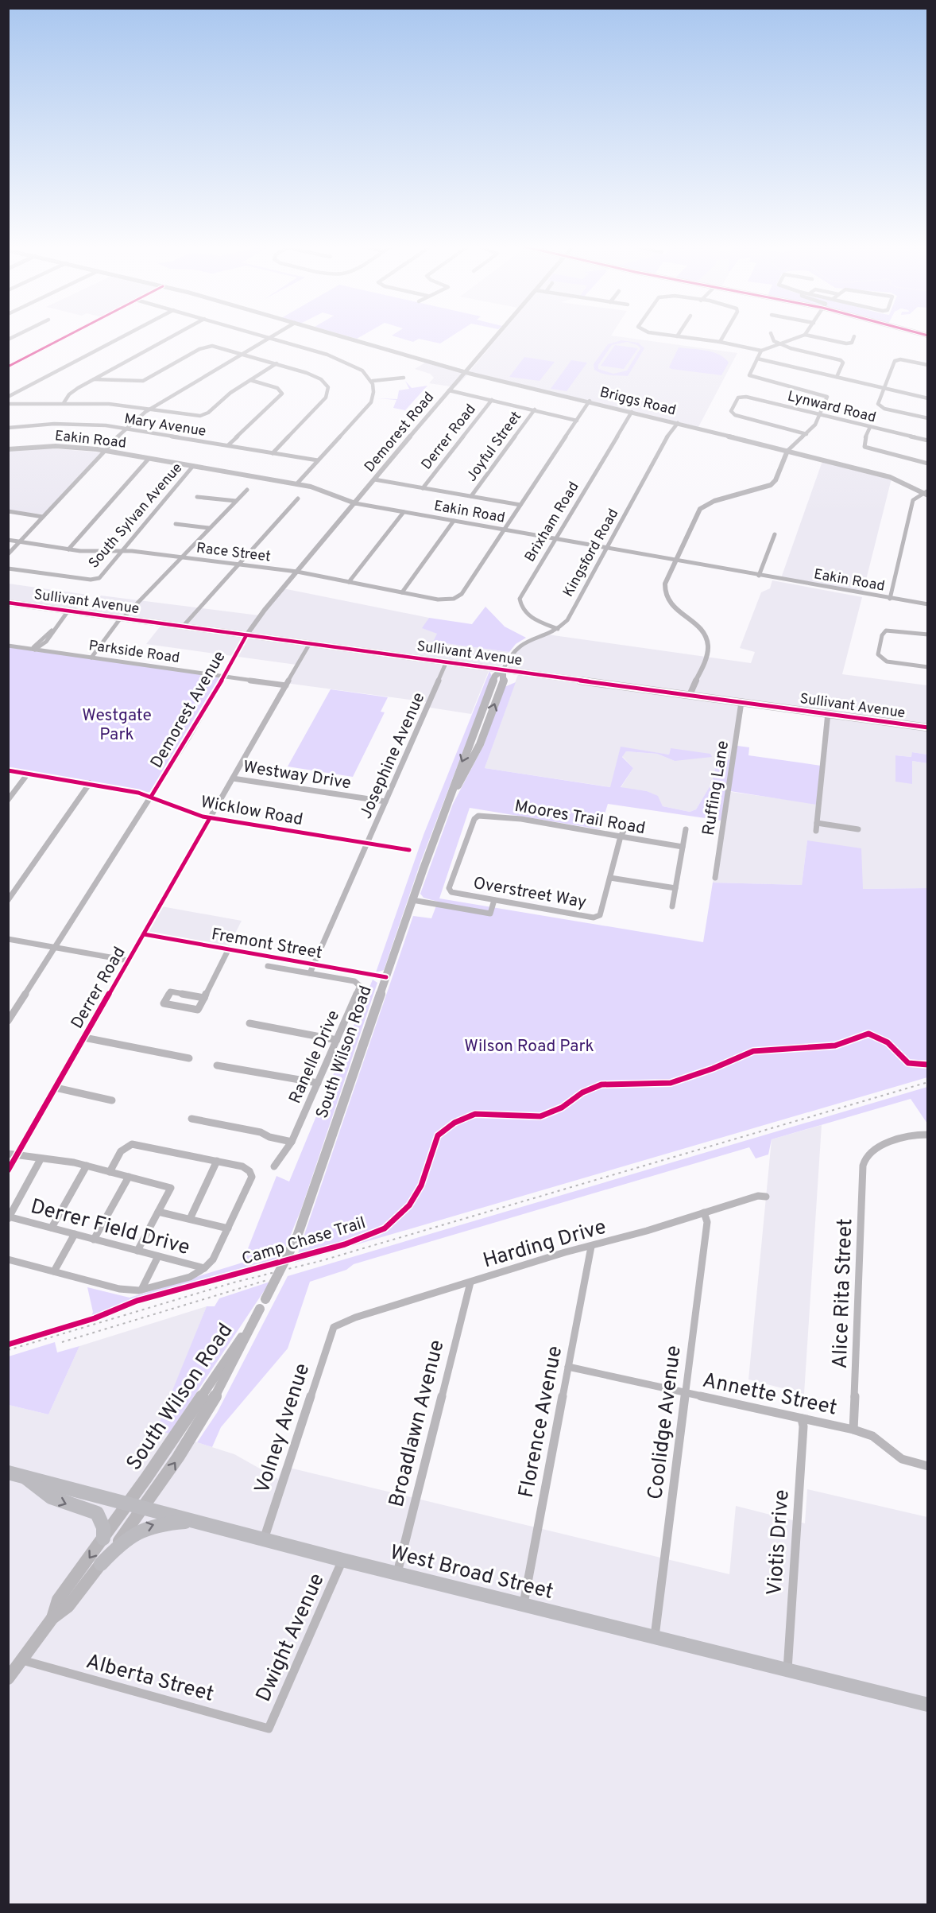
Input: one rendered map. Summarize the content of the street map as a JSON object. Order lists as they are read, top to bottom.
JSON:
{
  "streets": {
    "main road": ["Sullivant Avenue", "South Wilson Road", "West Broad Street"],
    "street": [
      "Briggs Road",
      "Lynward Road",
      "Mary Avenue",
      "Demorest Road",
      "Derrer Road",
      "Eakin Road",
      "Joyful Street",
      "South Sylvan Avenue",
      "Brixham Road",
      "Race Street",
      "Kingsford Road",
      "Parkside Road",
      "Demorest Avenue",
      "Josephine Avenue",
      "Westway Drive",
      "Ruffing Lane",
      "Wicklow Road",
      "Moores Trail Road",
      "Overstreet Way",
      "Fremont Street",
      "Ranelle Drive",
      "Derrer Field Drive",
      "Harding Drive",
      "Alice Rita Street",
      "Annette Street",
      "Florence Avenue",
      "Coolidge Avenue",
      "Broadlawn Avenue",
      "Volney Avenue",
      "Viotis Drive",
      "Dwight Avenue",
      "Alberta Street"
    ],
    "cycle path": ["Camp Chase Trail"]
  },
  "crossings": [
    ["Briggs Road", "Demorest Road"],
    ["Briggs Road", "Brixham Road"],
    ["Briggs Road", "Kingsford Road"],
    ["Demorest Road", "Eakin Road"],
    ["Demorest Road", "Race Street"],
    ["Demorest Road", "Sullivant Avenue"],
    ["Demorest Road", "Demorest Avenue"],
    ["Derrer Road", "Sullivant Avenue"],
    ["Derrer Road", "Parkside Road"],
    ["Derrer Road", "Westway Drive"],
    ["Derrer Road", "Wicklow Road"],
    ["Derrer Road", "Fremont Street"],
    ["Eakin Road", "South Sylvan Avenue"],
    ["Eakin Road", "Brixham Road"],
    ["Eakin Road", "Race Street"],
    ["Eakin Road", "Kingsford Road"],
    ["South Sylvan Avenue", "Race Street"],
    ["Brixham Road", "Kingsford Road"],
    ["Sullivant Avenue", "Demorest Avenue"],
    ["Sullivant Avenue", "Josephine Avenue"],
    ["Sullivant Avenue", "Ruffing Lane"],
    ["Sullivant Avenue", "South Wilson Road"],
    ["Parkside Road", "Demorest Avenue"],
    ["Demorest Avenue", "Wicklow Road"],
    ["Josephine Avenue", "Westway Drive"],
    ["Josephine Avenue", "Wicklow Road"],
    ["Josephine Avenue", "Fremont Street"],
    ["Moores Trail Road", "Overstreet Way"],
    ["Fremont Street", "South Wilson Road"],
    ["South Wilson Road", "West Broad Street"],
    ["Harding Drive", "Florence Avenue"],
    ["Harding Drive", "Coolidge Avenue"],
    ["Harding Drive", "Broadlawn Avenue"],
    ["Harding Drive", "Volney Avenue"],
    ["Alice Rita Street", "Annette Street"],
    ["Annette Street", "Florence Avenue"],
    ["Annette Street", "Coolidge Avenue"],
    ["Annette Street", "Viotis Drive"],
    ["Florence Avenue", "West Broad Street"],
    ["Coolidge Avenue", "West Broad Street"],
    ["Broadlawn Avenue", "West Broad Street"],
    ["Volney Avenue", "West Broad Street"],
    ["Viotis Drive", "West Broad Street"],
    ["West Broad Street", "Dwight Avenue"],
    ["Dwight Avenue", "Alberta Street"]
  ],
  "parks": ["Westgate Park", "Wilson Road Park"]
}
